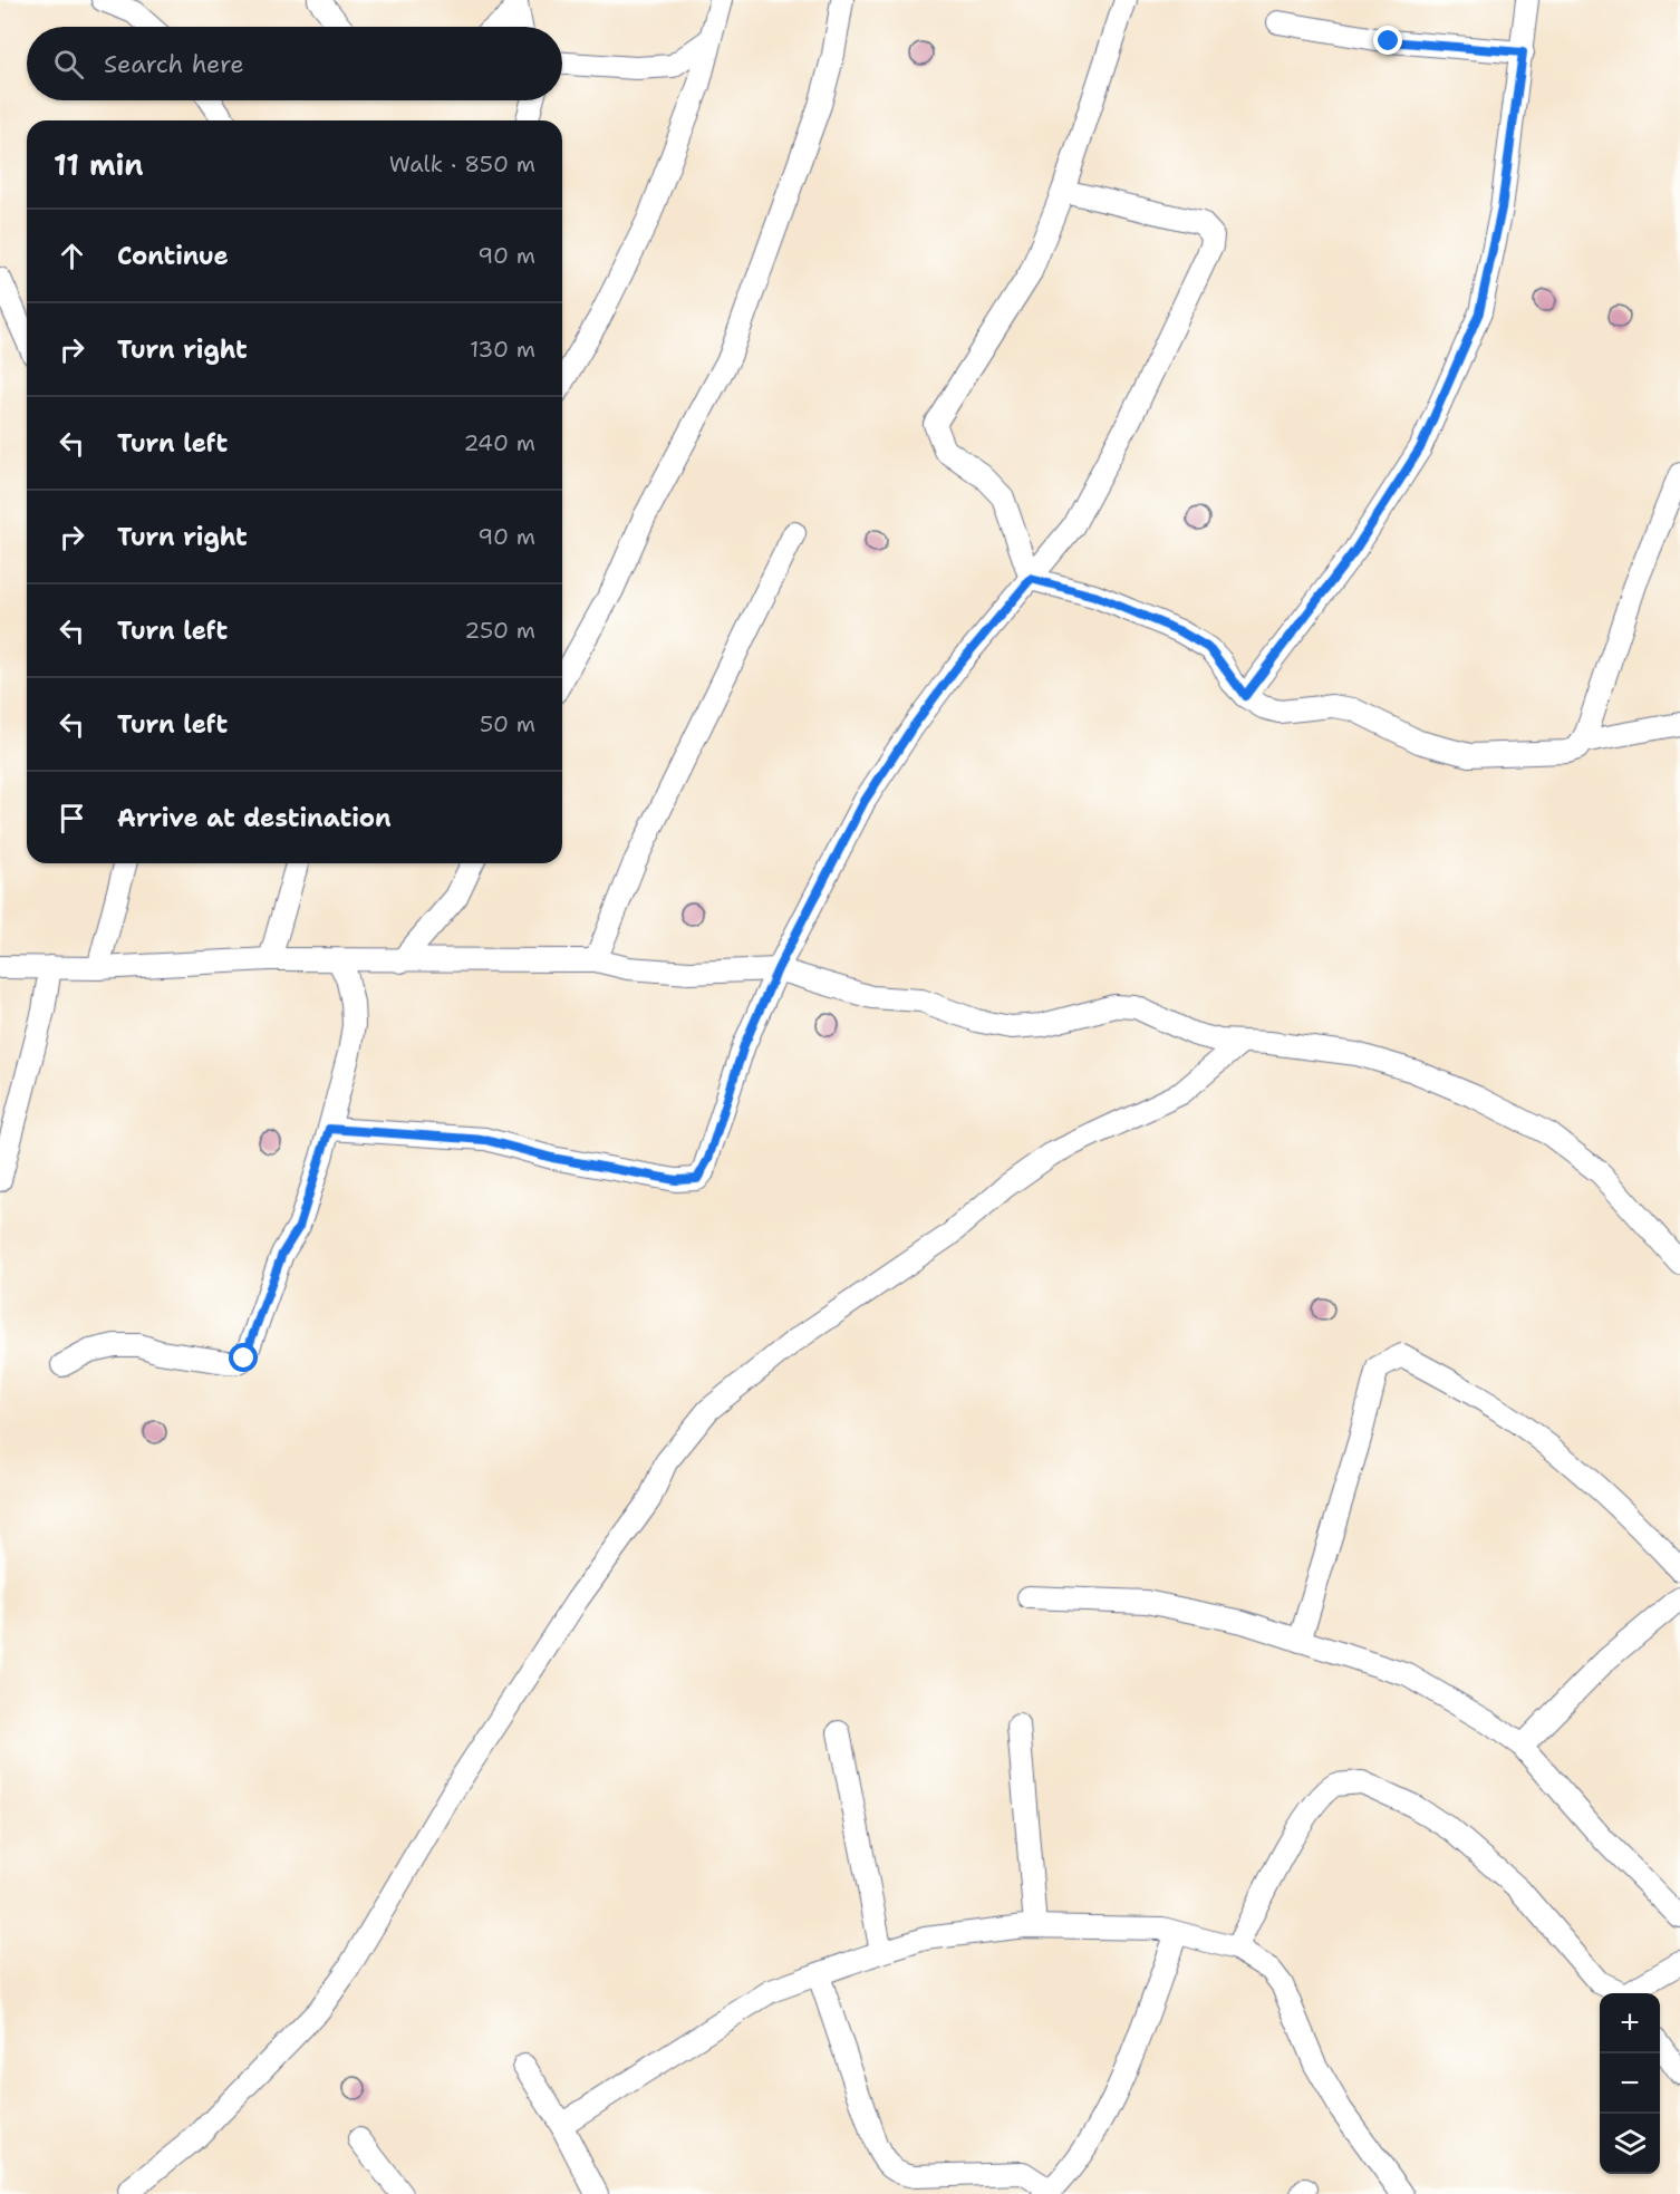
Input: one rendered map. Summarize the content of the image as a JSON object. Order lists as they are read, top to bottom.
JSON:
{
  "page": {
    "search": "Search here",
    "heading": ["11 min", "Walk · 850 m"],
    "list": [
      ["Continue", "90 m"],
      ["Turn right", "130 m"],
      ["Turn left", "240 m"],
      ["Turn right", "90 m"],
      ["Turn left", "250 m"],
      ["Turn left", "50 m"],
      "Arrive at destination"
    ],
    "map_buttons": ["+", "−"]
  }
}
